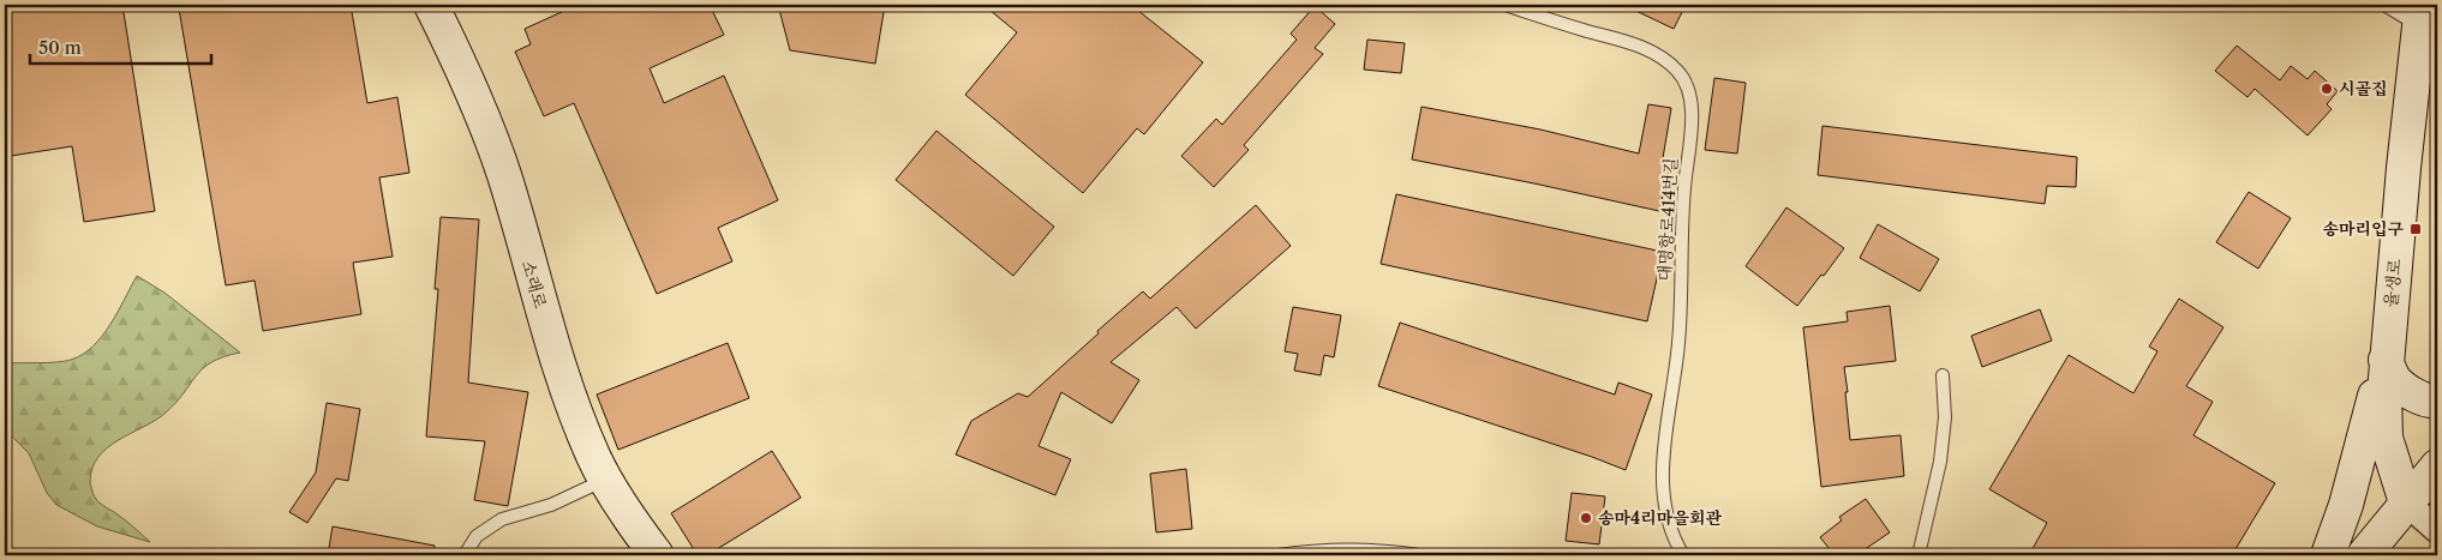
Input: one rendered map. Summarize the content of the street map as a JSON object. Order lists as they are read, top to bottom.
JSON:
{
  "streets": {
    "street": ["율생로", "소래로"],
    "lane": ["대명항로414번길"]
  },
  "places": {
    "other": ["시골집", "송마4리마을회관"],
    "transit": ["송마리입구"]
  },
  "scale_bar": "50 m"
}
